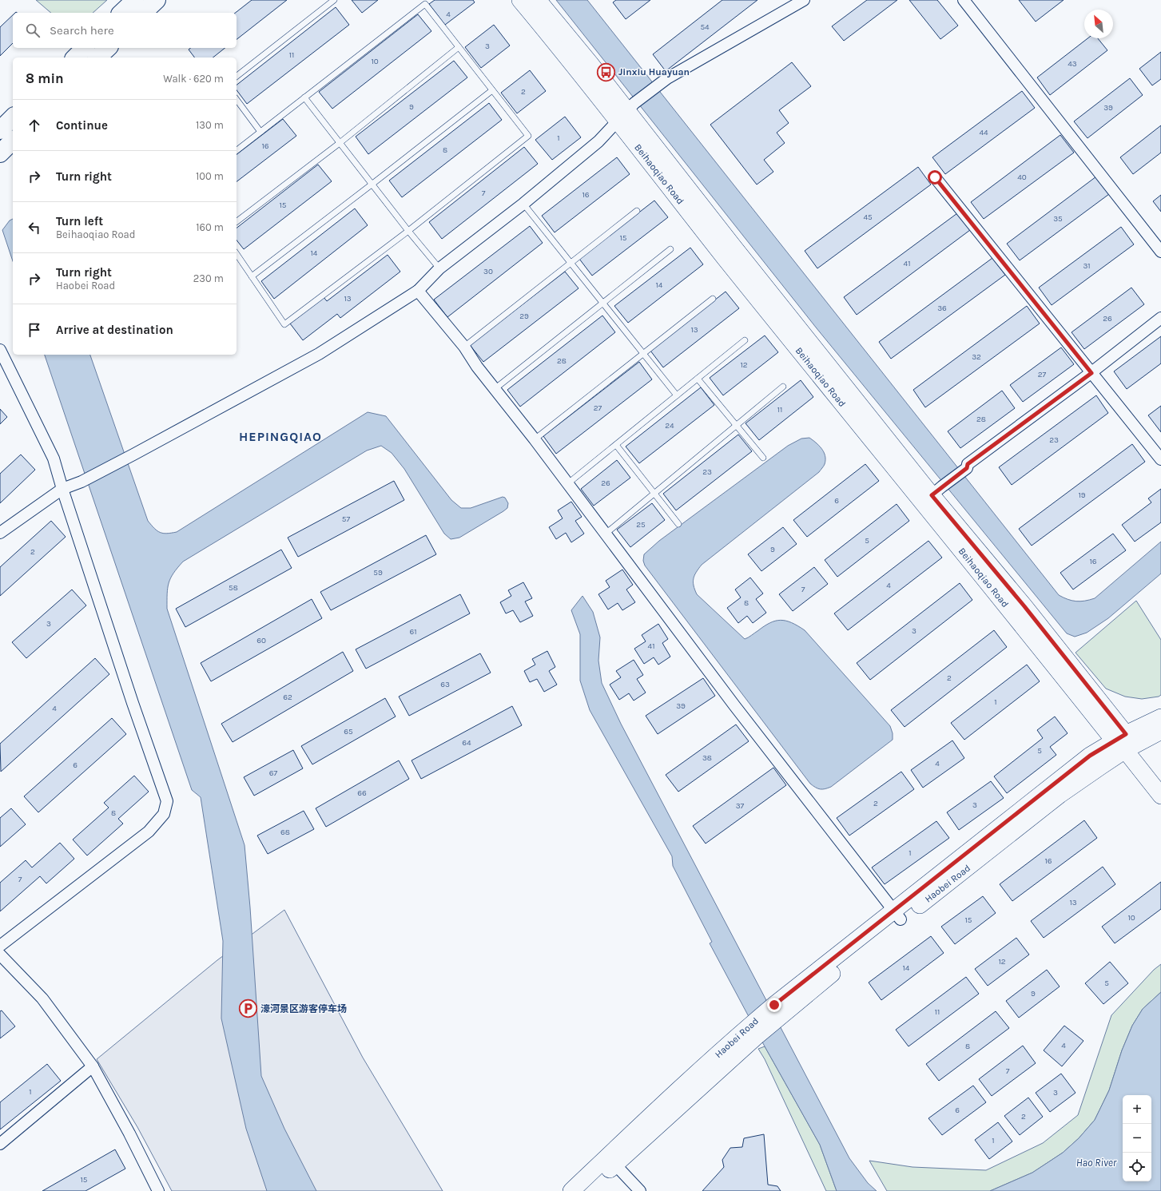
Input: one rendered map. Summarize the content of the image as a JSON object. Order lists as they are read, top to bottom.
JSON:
{
  "streets": {
    "main road": ["Beihaoqiao Road", "Haobei Road"]
  },
  "crossings": [
    ["Beihaoqiao Road", "Haobei Road"]
  ],
  "districts": ["HEPINGQIAO"],
  "water": ["Hao River"],
  "places": {
    "bus stop": ["Jinxiu Huayuan"],
    "parking": ["濠河景区游客停车场"]
  },
  "house_numbers": [
    "4",
    "54",
    "3",
    "11",
    "10",
    "43",
    "2",
    "9",
    "39",
    "44",
    "1",
    "16",
    "8",
    "40",
    "7",
    "16",
    "15",
    "45",
    "35",
    "15",
    "14",
    "41",
    "31",
    "30",
    "14",
    "13",
    "36",
    "29",
    "26",
    "13",
    "32",
    "28",
    "12",
    "27",
    "27",
    "11",
    "28",
    "24",
    "23",
    "23",
    "26",
    "19",
    "6",
    "57",
    "25",
    "5",
    "9",
    "2",
    "16",
    "59",
    "4",
    "58",
    "7",
    "8",
    "3",
    "3",
    "61",
    "60",
    "41",
    "2",
    "63",
    "62",
    "1",
    "39",
    "4",
    "65",
    "64",
    "5",
    "38",
    "4",
    "6",
    "67",
    "66",
    "2",
    "3",
    "37",
    "8",
    "68",
    "1",
    "16",
    "7",
    "13",
    "10",
    "15",
    "12",
    "14",
    "5",
    "9",
    "11",
    "4",
    "8",
    "7",
    "1",
    "3",
    "6",
    "2",
    "1",
    "15"
  ],
  "north": "top left",
  "page": {
    "search": "Search here",
    "heading": ["8 min", "Walk · 620 m"],
    "list": [
      ["Continue", "130 m"],
      ["Turn right", "100 m"],
      ["Turn left", "Beihaoqiao Road", "160 m"],
      ["Turn right", "Haobei Road", "230 m"],
      "Arrive at destination"
    ],
    "map_buttons": ["+", "−"]
  }
}
